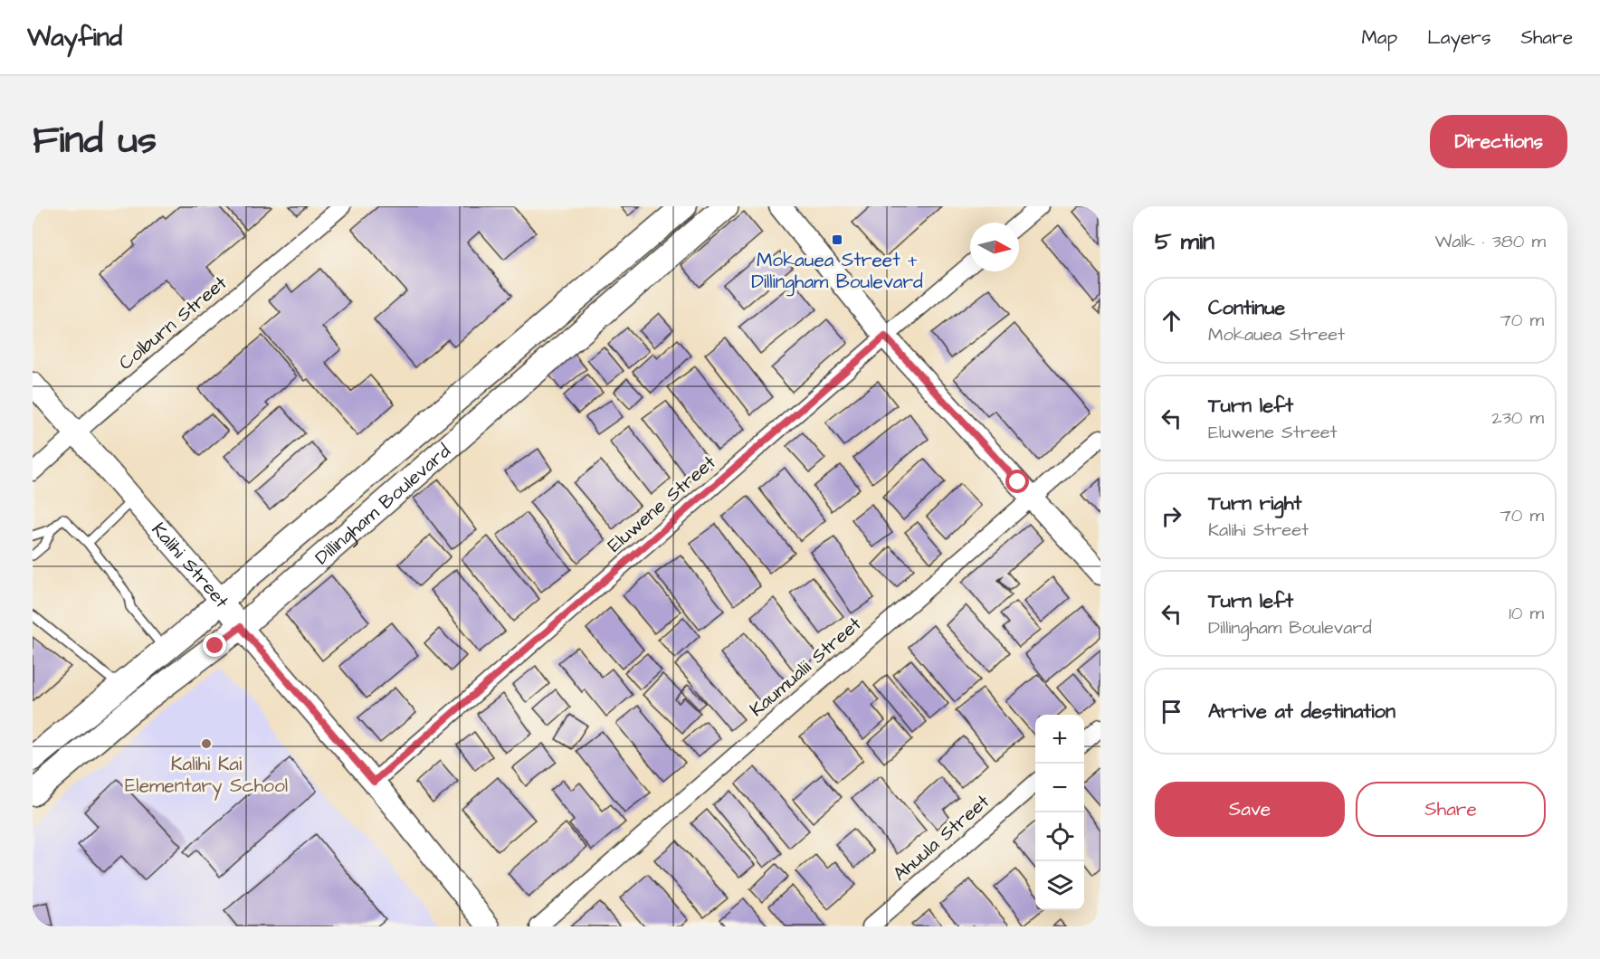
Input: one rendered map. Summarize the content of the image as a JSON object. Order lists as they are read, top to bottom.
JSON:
{
  "streets": {
    "main road": ["Dillingham Boulevard", "Kalihi Street"],
    "street": [
      "Colburn Street",
      "Eluwene Street",
      "Kaumualii Street",
      "Ahuula Street"
    ]
  },
  "crossings": [
    ["Colburn Street", "Kalihi Street"],
    ["Dillingham Boulevard", "Kalihi Street"],
    ["Eluwene Street", "Kalihi Street"]
  ],
  "places": {
    "transit": ["Mokauea Street + Dillingham Boulevard"],
    "other": ["Kalihi Kai Elementary School"]
  },
  "north": "right",
  "page": {
    "header": "Wayfind",
    "nav": ["Map", "Layers", "Share"],
    "title": "Find us",
    "buttons": [
      "Directions",
      ["Save", "Share"]
    ],
    "heading": ["5 min", "Walk · 380 m"],
    "list": [
      ["Continue", "Mokauea Street", "70 m"],
      ["Turn left", "Eluwene Street", "230 m"],
      ["Turn right", "Kalihi Street", "70 m"],
      ["Turn left", "Dillingham Boulevard", "10 m"],
      "Arrive at destination"
    ],
    "map_buttons": ["+", "−"]
  }
}
